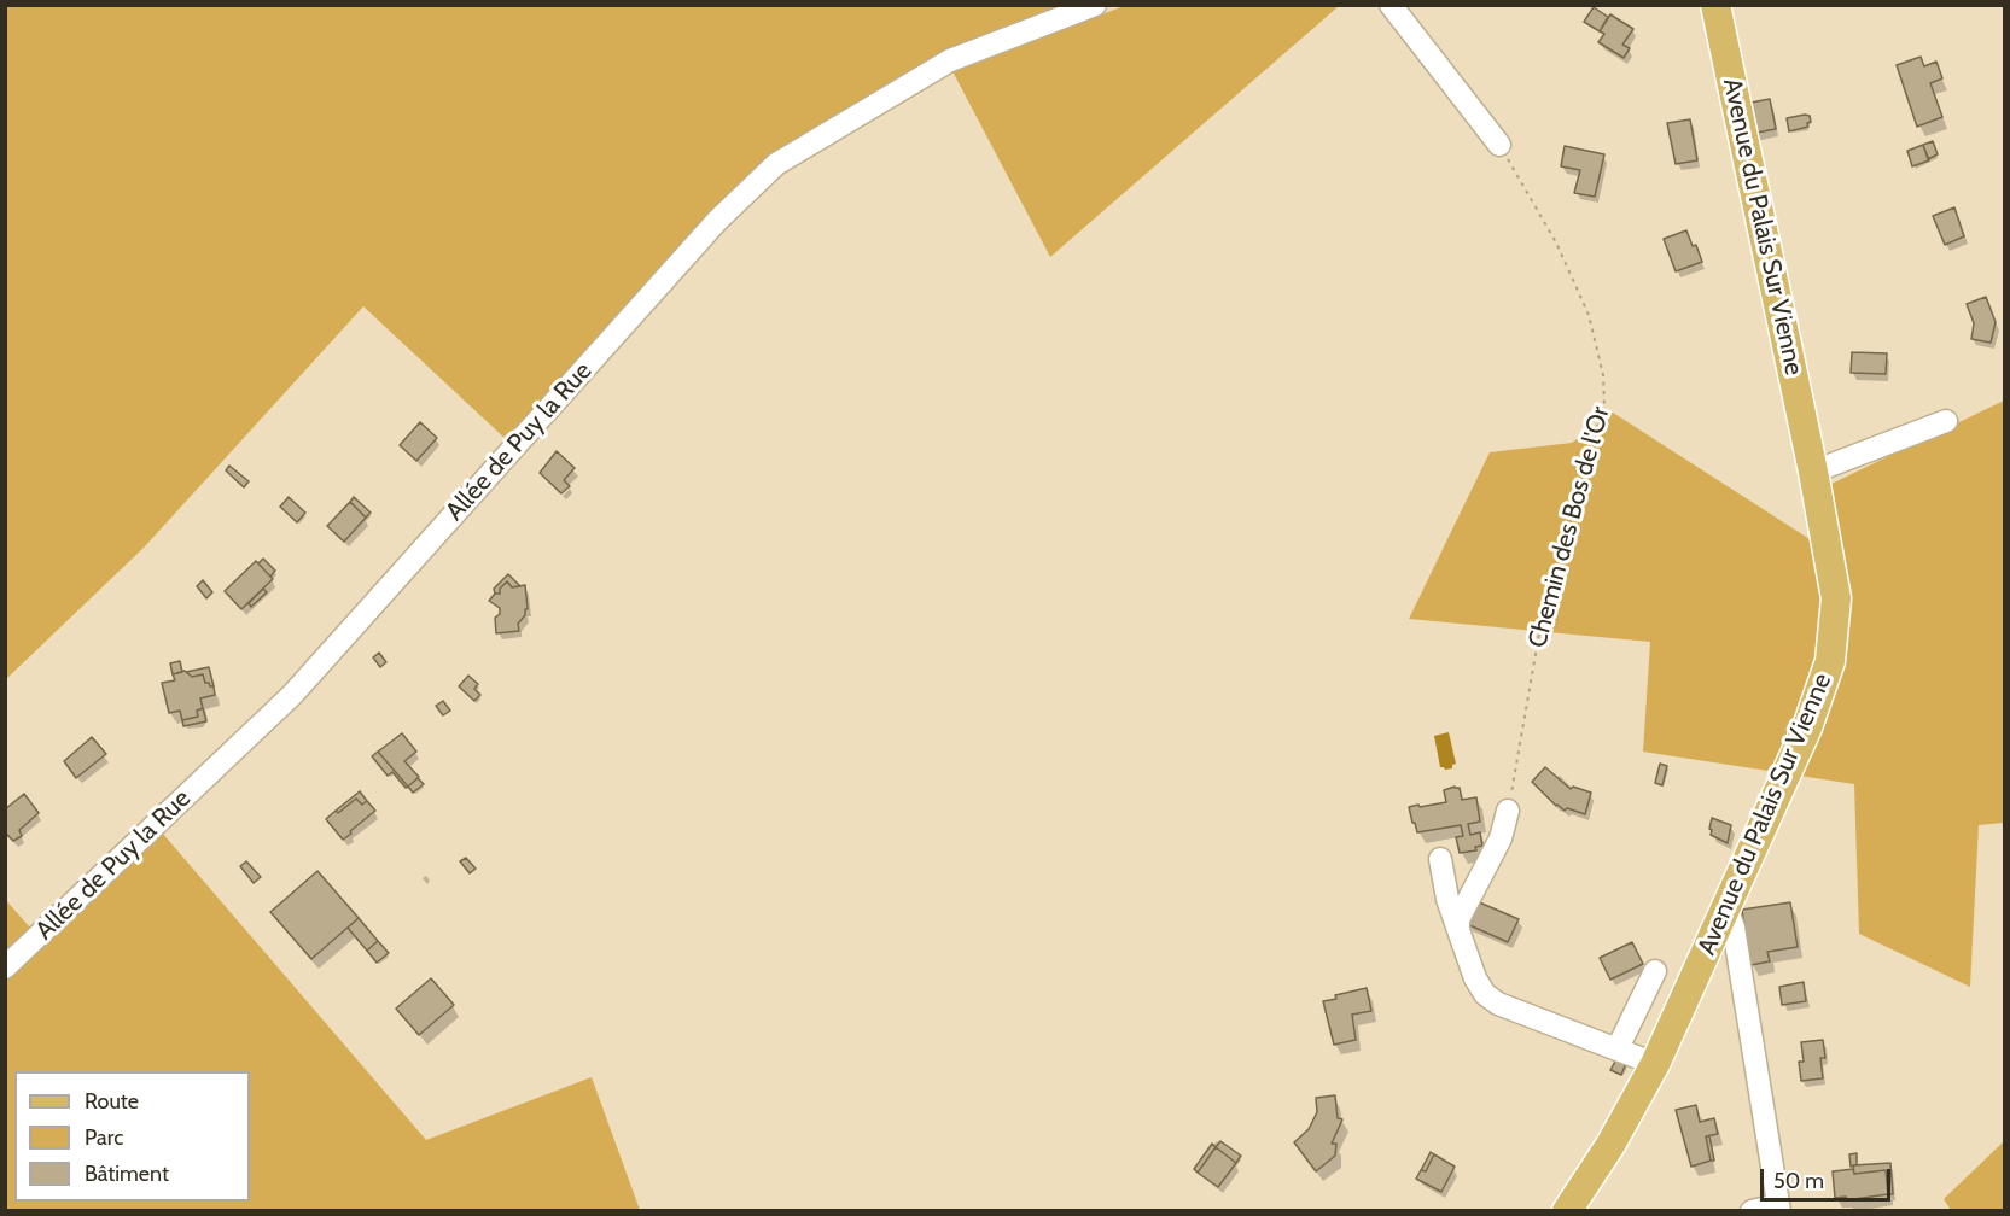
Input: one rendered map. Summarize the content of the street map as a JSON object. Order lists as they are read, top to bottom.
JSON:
{
  "streets": {
    "main road": ["Avenue du Palais Sur Vienne"],
    "street": ["Allée de Puy la Rue"],
    "path": ["Chemin des Bos de l'Or"]
  },
  "legend": ["Route", "Parc", "Bâtiment"],
  "scale_bar": "50 m"
}
